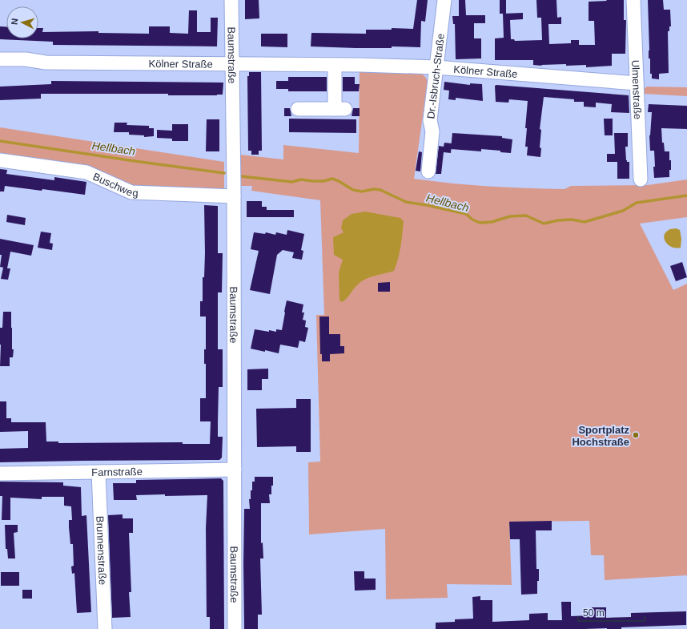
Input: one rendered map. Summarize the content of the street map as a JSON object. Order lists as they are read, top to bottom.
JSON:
{
  "streets": {
    "street": [
      "Baumstraße",
      "Kölner Straße",
      "Dr.-Isbruch-Straße",
      "Ulmenstraße",
      "Buschweg",
      "Farnstraße",
      "Brunnenstraße"
    ]
  },
  "crossings": [
    ["Baumstraße", "Kölner Straße"],
    ["Baumstraße", "Buschweg"],
    ["Baumstraße", "Farnstraße"],
    ["Kölner Straße", "Dr.-Isbruch-Straße"],
    ["Kölner Straße", "Ulmenstraße"],
    ["Farnstraße", "Brunnenstraße"]
  ],
  "water": ["Hellbach"],
  "places": ["Sportplatz Hochstraße"],
  "scale_bar": "50 m",
  "north": "left"
}
